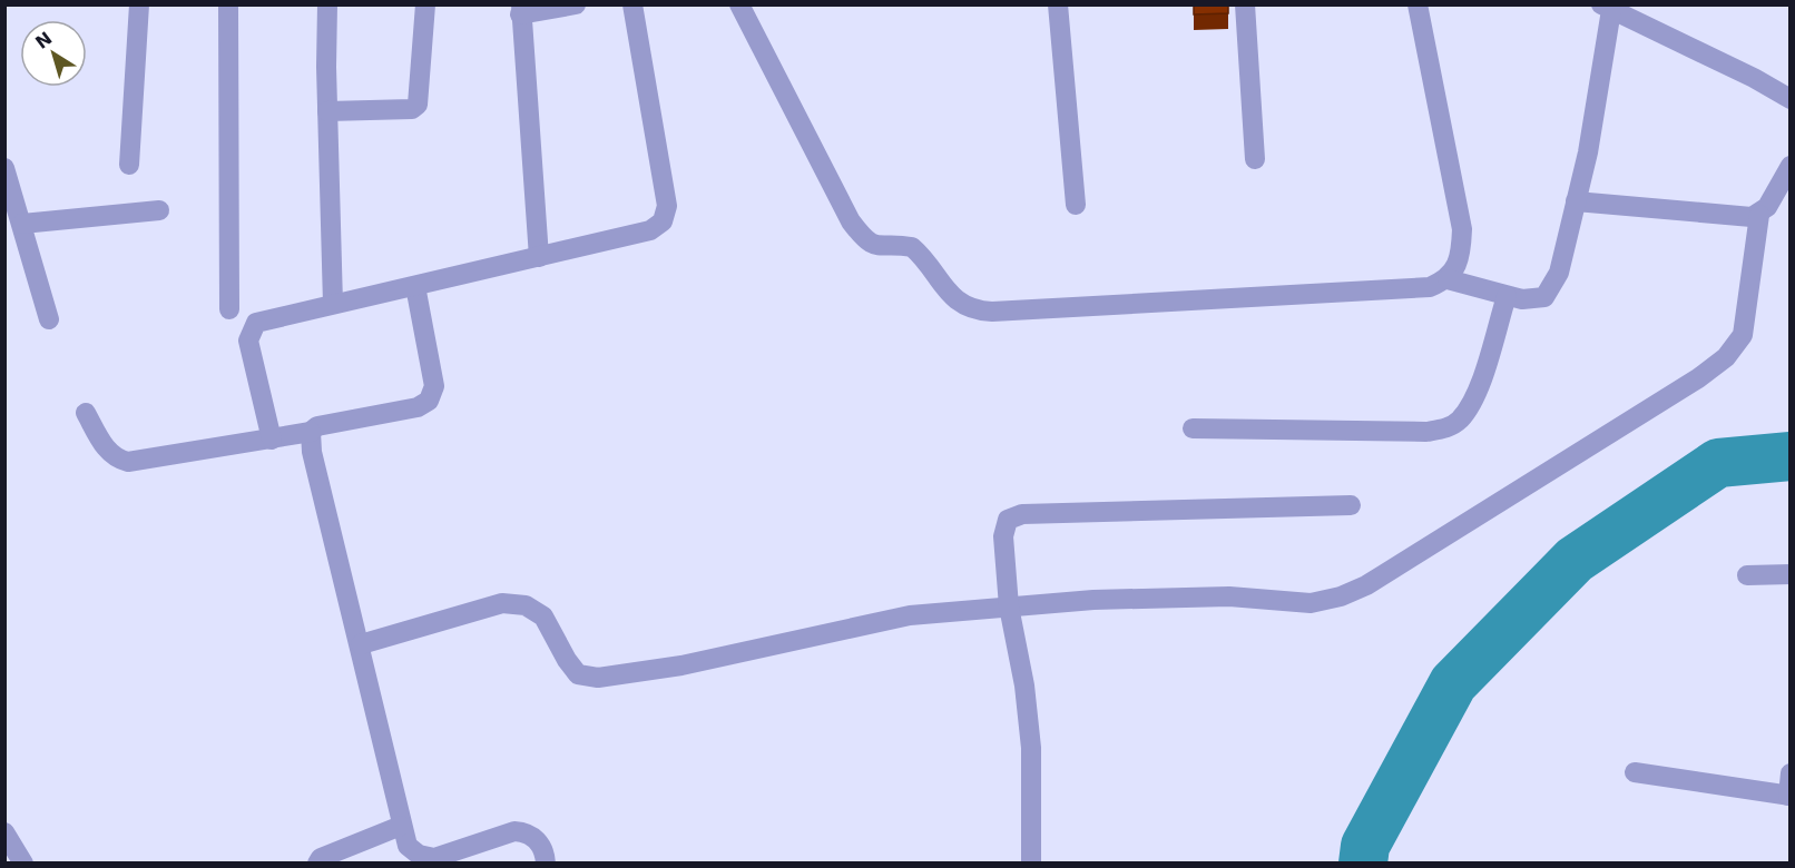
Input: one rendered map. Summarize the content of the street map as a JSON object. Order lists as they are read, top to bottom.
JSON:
{
  "north": "top left"
}
